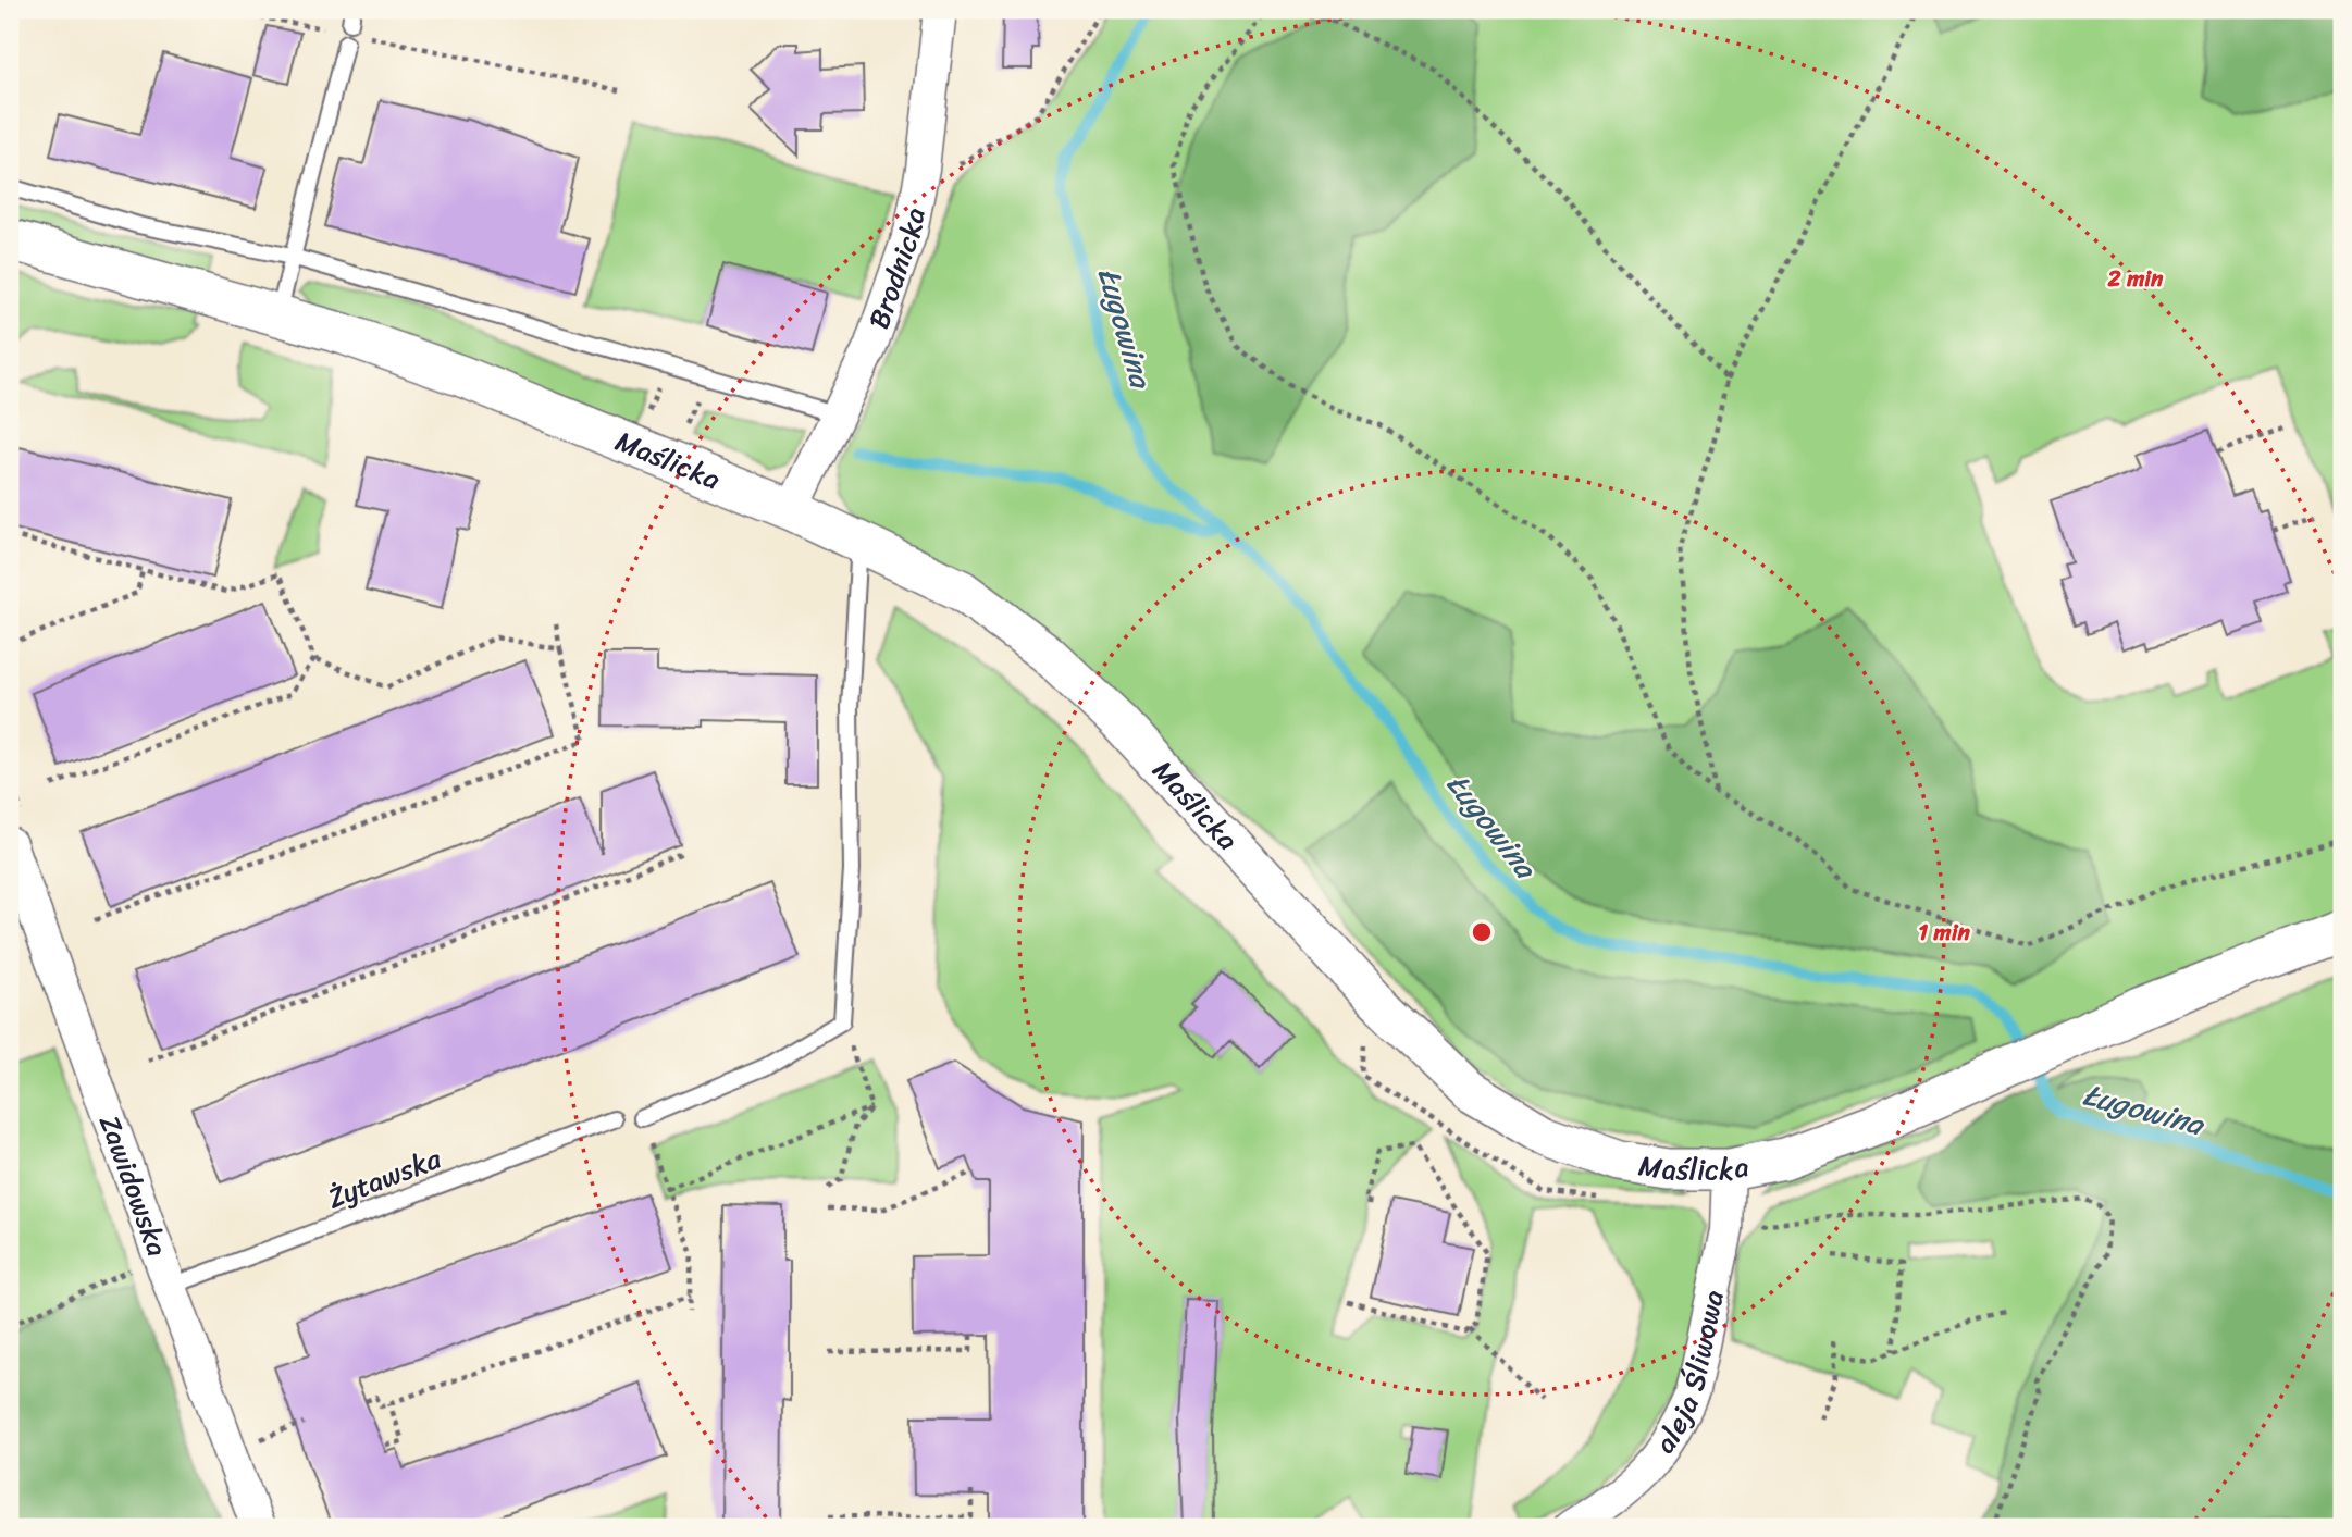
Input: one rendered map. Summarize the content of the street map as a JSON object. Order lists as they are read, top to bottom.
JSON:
{
  "streets": {
    "street": [
      "Brodnicka",
      "Maślicka",
      "Zawidowska",
      "aleja Śliwowa"
    ],
    "lane": ["Żytawska"]
  },
  "crossings": [
    ["Brodnicka", "Maślicka"],
    ["Maślicka", "aleja Śliwowa"],
    ["Żytawska", "Zawidowska"]
  ],
  "water": ["Ługowina"],
  "rings": ["2 min", "1 min"]
}
